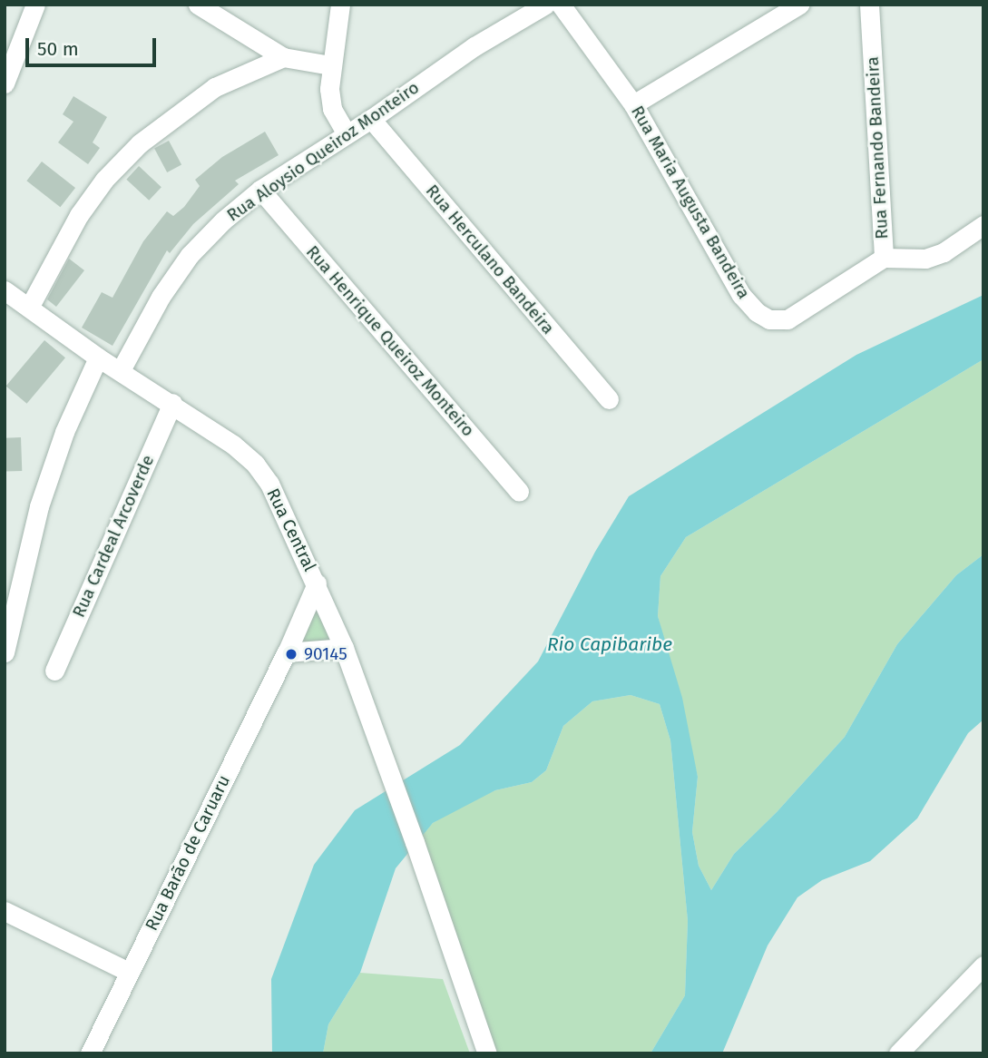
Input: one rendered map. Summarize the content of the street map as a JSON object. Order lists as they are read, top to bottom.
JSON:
{
  "streets": {
    "street": [
      "Rua Fernando Bandeira",
      "Rua Aloysio Queiroz Monteiro",
      "Rua Maria Augusta Bandeira",
      "Rua Herculano Bandeira",
      "Rua Henrique Queiroz Monteiro",
      "Rua Central",
      "Rua Cardeal Arcoverde",
      "Rua Barão de Caruaru"
    ]
  },
  "crossings": [
    ["Rua Fernando Bandeira", "Rua Maria Augusta Bandeira"],
    ["Rua Aloysio Queiroz Monteiro", "Rua Herculano Bandeira"],
    ["Rua Aloysio Queiroz Monteiro", "Rua Henrique Queiroz Monteiro"],
    ["Rua Aloysio Queiroz Monteiro", "Rua Central"],
    ["Rua Central", "Rua Cardeal Arcoverde"],
    ["Rua Central", "Rua Barão de Caruaru"]
  ],
  "water": ["Rio Capibaribe"],
  "places": ["90145"],
  "scale_bar": "50 m"
}
